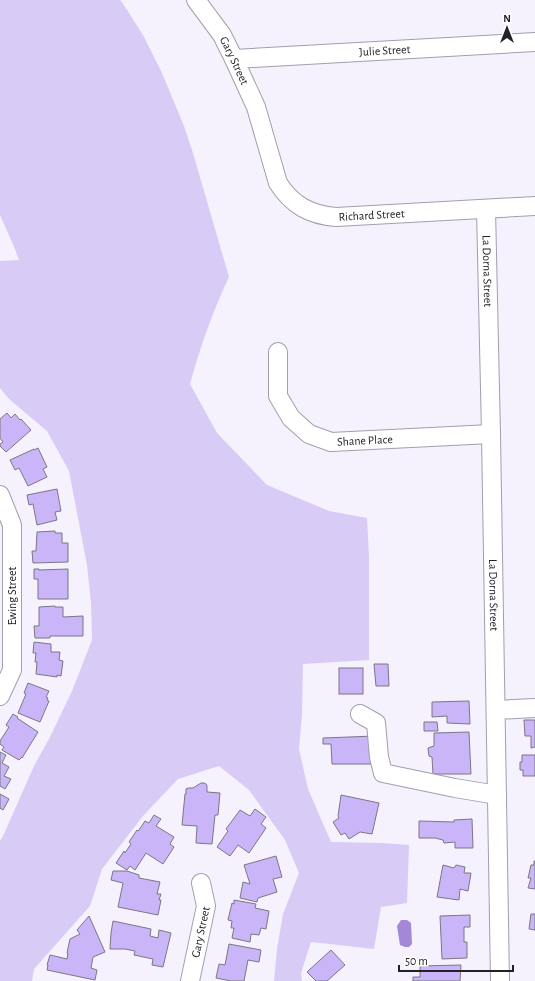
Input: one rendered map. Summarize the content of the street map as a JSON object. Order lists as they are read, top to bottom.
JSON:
{
  "streets": {
    "street": [
      "Julie Street",
      "Gary Street",
      "Richard Street",
      "La Dorna Street",
      "Shane Place",
      "Ewing Street"
    ]
  },
  "crossings": [
    ["Julie Street", "Gary Street"],
    ["Gary Street", "Richard Street"],
    ["Richard Street", "La Dorna Street"],
    ["La Dorna Street", "Shane Place"]
  ],
  "scale_bar": "50 m",
  "north": "top"
}
